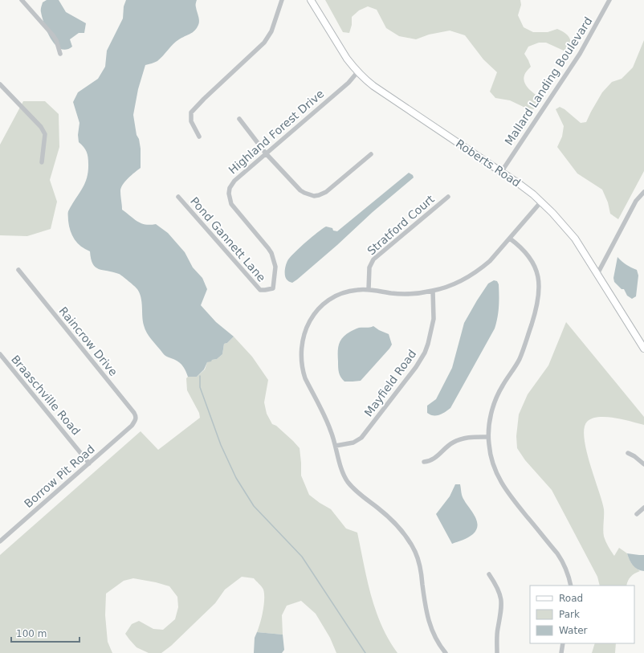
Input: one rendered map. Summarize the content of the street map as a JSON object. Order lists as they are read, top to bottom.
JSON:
{
  "streets": {
    "main road": ["Roberts Road"],
    "street": [
      "Mallard Landing Boulevard",
      "Highland Forest Drive",
      "Stratford Court",
      "Pond Gannett Lane",
      "Raincrow Drive",
      "Mayfield Road",
      "Braaschville Road",
      "Borrow Pit Road"
    ]
  },
  "crossings": [
    ["Mallard Landing Boulevard", "Roberts Road"],
    ["Highland Forest Drive", "Roberts Road"],
    ["Highland Forest Drive", "Pond Gannett Lane"],
    ["Raincrow Drive", "Borrow Pit Road"],
    ["Braaschville Road", "Borrow Pit Road"]
  ],
  "legend": ["Road", "Park", "Water"],
  "scale_bar": "100 m"
}
